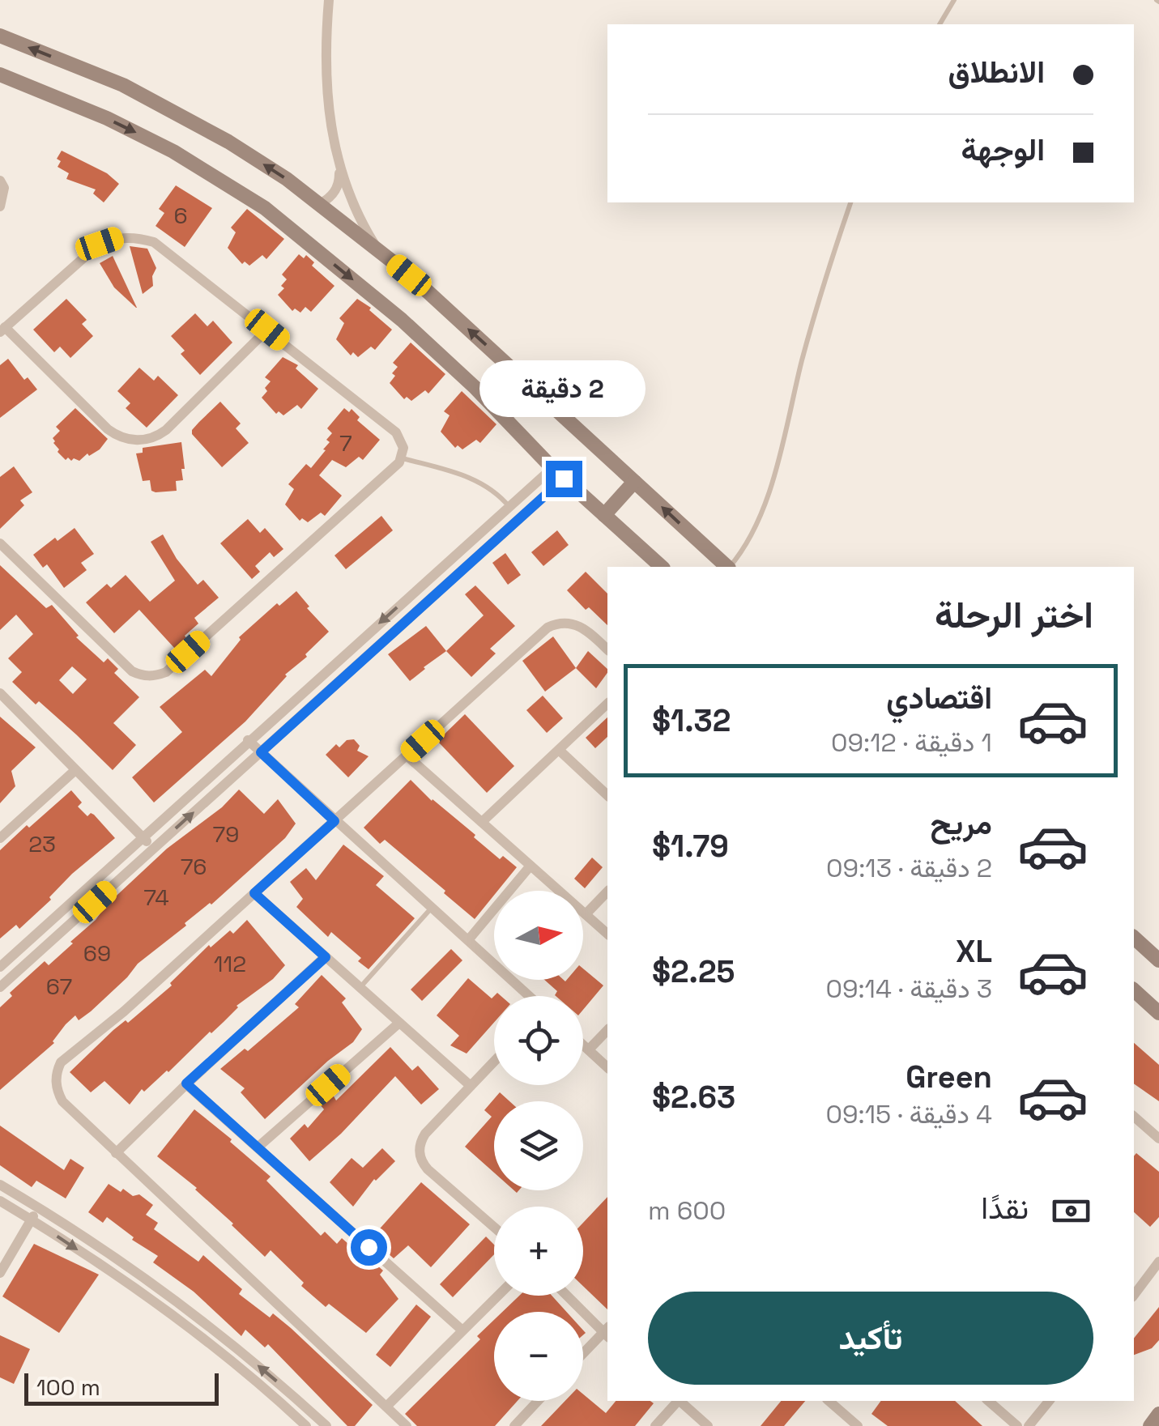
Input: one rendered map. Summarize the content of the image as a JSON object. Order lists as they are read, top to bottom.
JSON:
{
  "house_numbers": [
    "6",
    "7",
    "79",
    "23",
    "76",
    "74",
    "69",
    "112",
    "67"
  ],
  "scale_bar": "100 m",
  "north": "right",
  "page": {
    "banner": ["الانطلاق", "الوجهة"],
    "bubble": "2 دقيقة",
    "heading": "اختر الرحلة",
    "list": [
      {
        "name": "اقتصادي",
        "note": "1 دقيقة · 09:12",
        "value": "$1.32"
      },
      {
        "name": "مريح",
        "note": "2 دقيقة · 09:13",
        "value": "$1.79"
      },
      {
        "name": "XL",
        "note": "3 دقيقة · 09:14",
        "value": "$2.25"
      },
      {
        "name": "Green",
        "note": "4 دقيقة · 09:15",
        "value": "$2.63"
      }
    ],
    "map_buttons": ["+", "−"],
    "pay": ["نقدًا", "600 m"],
    "buttons": "تأكيد",
    "scale": "100 m"
  }
}
